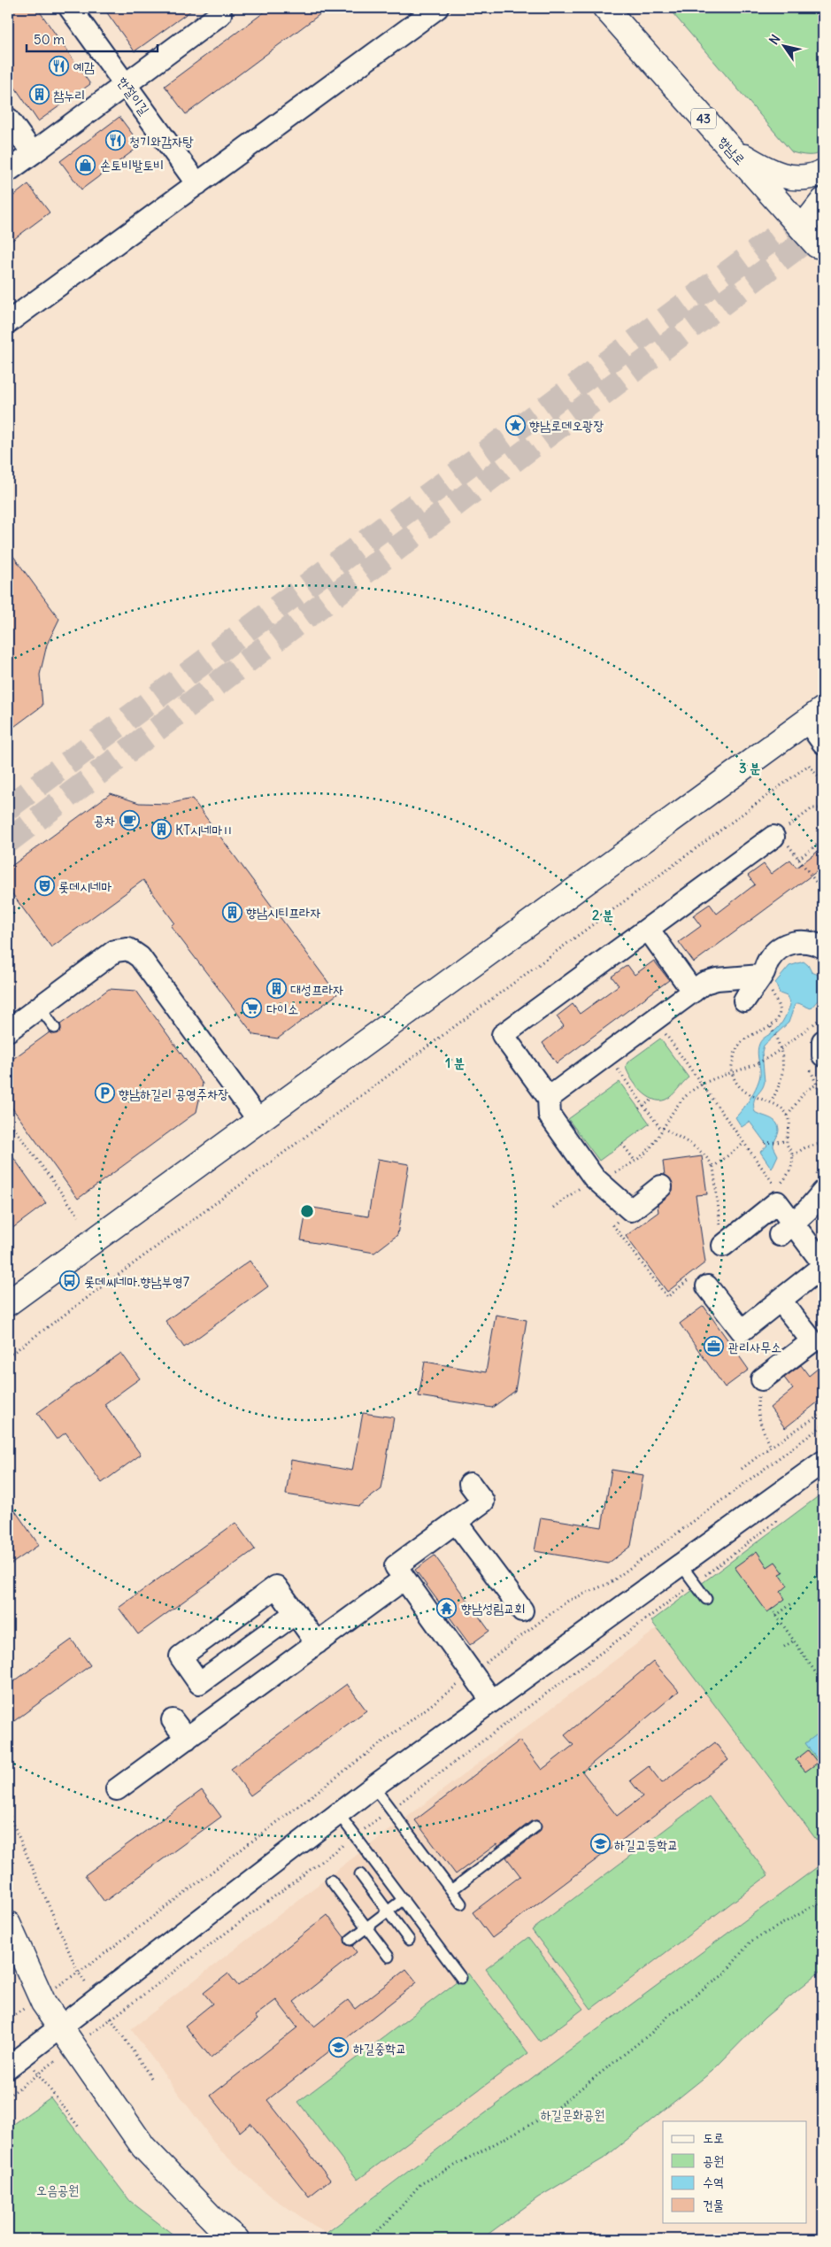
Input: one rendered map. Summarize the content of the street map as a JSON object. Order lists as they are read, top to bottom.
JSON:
{
  "streets": {
    "street": ["한절이길", "43", "향남로"]
  },
  "crossings": [
    ["43", "향남로"]
  ],
  "parks": ["하길문화공원", "오음공원"],
  "places": {
    "restaurant": ["예감", "청기와감자탕"],
    "building": [
      "참누리",
      "KT시네마Ⅱ",
      "향남시티프라자",
      "대성프라자"
    ],
    "shop": ["손토비발토비"],
    "place": ["향남로데오광장"],
    "cafe": ["공차"],
    "theatre": ["롯데시네마"],
    "supermarket": ["다이소"],
    "parking": ["향남하길리 공영주차장"],
    "bus stop": ["롯데씨네마.향남부영7"],
    "office": ["관리사무소"],
    "temple": ["향남성림교회"],
    "school or university": ["하길고등학교", "하길중학교"]
  },
  "legend": [
    "도로",
    "공원",
    "수역",
    "건물"
  ],
  "scale_bar": "50 m",
  "north": "top left",
  "rings": ["3 분", "2 분", "1 분"]
}
